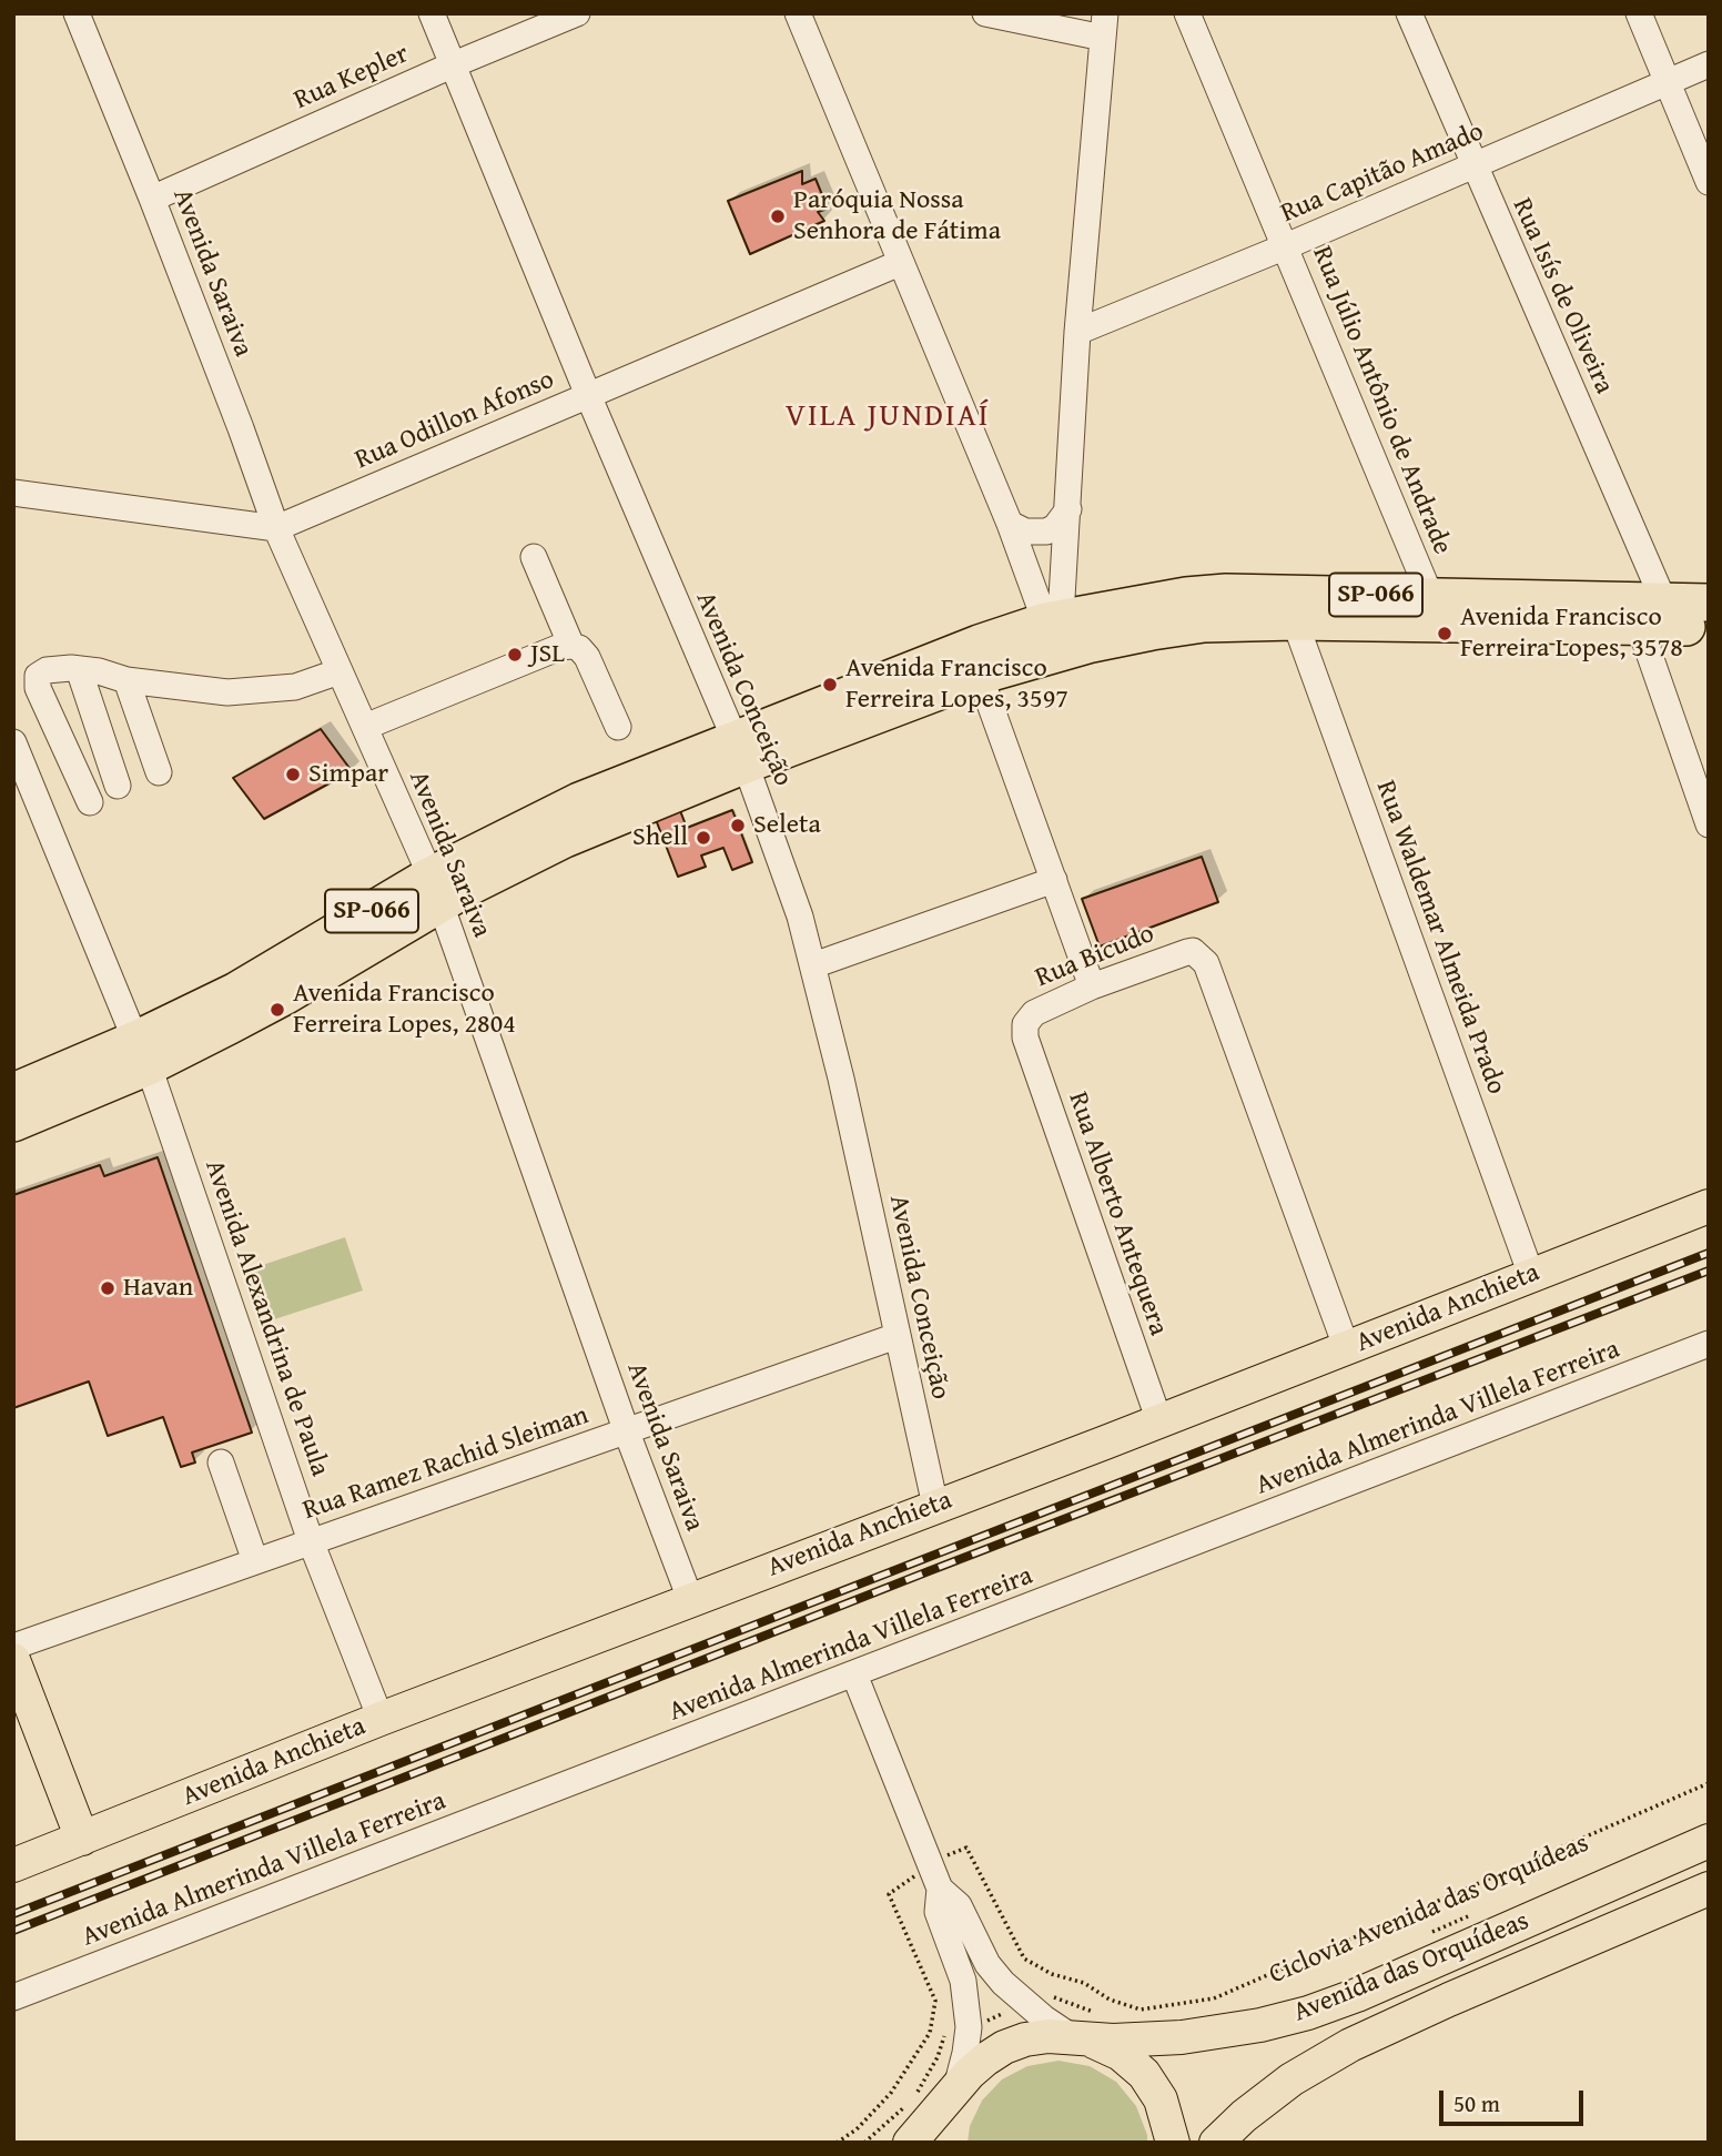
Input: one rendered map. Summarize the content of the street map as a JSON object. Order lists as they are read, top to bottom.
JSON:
{
  "streets": {
    "highway": ["SP-066"],
    "main road": ["Avenida Anchieta", "Avenida das Orquídeas"],
    "street": [
      "Rua Kepler",
      "Rua Capitão Amado",
      "Avenida Saraiva",
      "Rua Isís de Oliveira",
      "Rua Júlio Antônio de Andrade",
      "Rua Odillon Afonso",
      "Avenida Conceição",
      "Rua Waldemar Almeida Prado",
      "Rua Bicudo",
      "Rua Alberto Antequera",
      "Avenida Alexandrina de Paula",
      "Avenida Almerinda Villela Ferreira",
      "Rua Ramez Rachid Sleiman"
    ],
    "path": ["Ciclovia Avenida das Orquídeas"]
  },
  "crossings": [
    ["Rua Kepler", "Avenida Saraiva"],
    ["Rua Kepler", "Avenida Conceição"],
    ["Rua Capitão Amado", "Rua Isís de Oliveira"],
    ["Rua Capitão Amado", "Rua Júlio Antônio de Andrade"],
    ["Avenida Saraiva", "Rua Odillon Afonso"],
    ["Avenida Saraiva", "SP-066"],
    ["Avenida Saraiva", "Avenida Anchieta"],
    ["Avenida Saraiva", "Rua Ramez Rachid Sleiman"],
    ["Rua Isís de Oliveira", "SP-066"],
    ["Rua Júlio Antônio de Andrade", "SP-066"],
    ["Rua Odillon Afonso", "Avenida Conceição"],
    ["SP-066", "Avenida Conceição"],
    ["SP-066", "Rua Waldemar Almeida Prado"],
    ["SP-066", "Avenida Alexandrina de Paula"],
    ["Avenida Conceição", "Avenida Anchieta"],
    ["Avenida Conceição", "Rua Ramez Rachid Sleiman"],
    ["Rua Waldemar Almeida Prado", "Avenida Anchieta"],
    ["Rua Bicudo", "Rua Alberto Antequera"],
    ["Rua Bicudo", "Avenida Anchieta"],
    ["Rua Alberto Antequera", "Avenida Anchieta"],
    ["Avenida Anchieta", "Avenida Alexandrina de Paula"],
    ["Avenida Alexandrina de Paula", "Rua Ramez Rachid Sleiman"]
  ],
  "districts": ["VILA JUNDIAÍ"],
  "places": [
    "Paróquia Nossa Senhora de Fátima",
    "Avenida Francisco Ferreira Lopes, 3578",
    "JSL",
    "Avenida Francisco Ferreira Lopes, 3597",
    "Simpar",
    "Seleta",
    "Shell",
    "Avenida Francisco Ferreira Lopes, 2804",
    "Havan"
  ],
  "scale_bar": "50 m"
}
